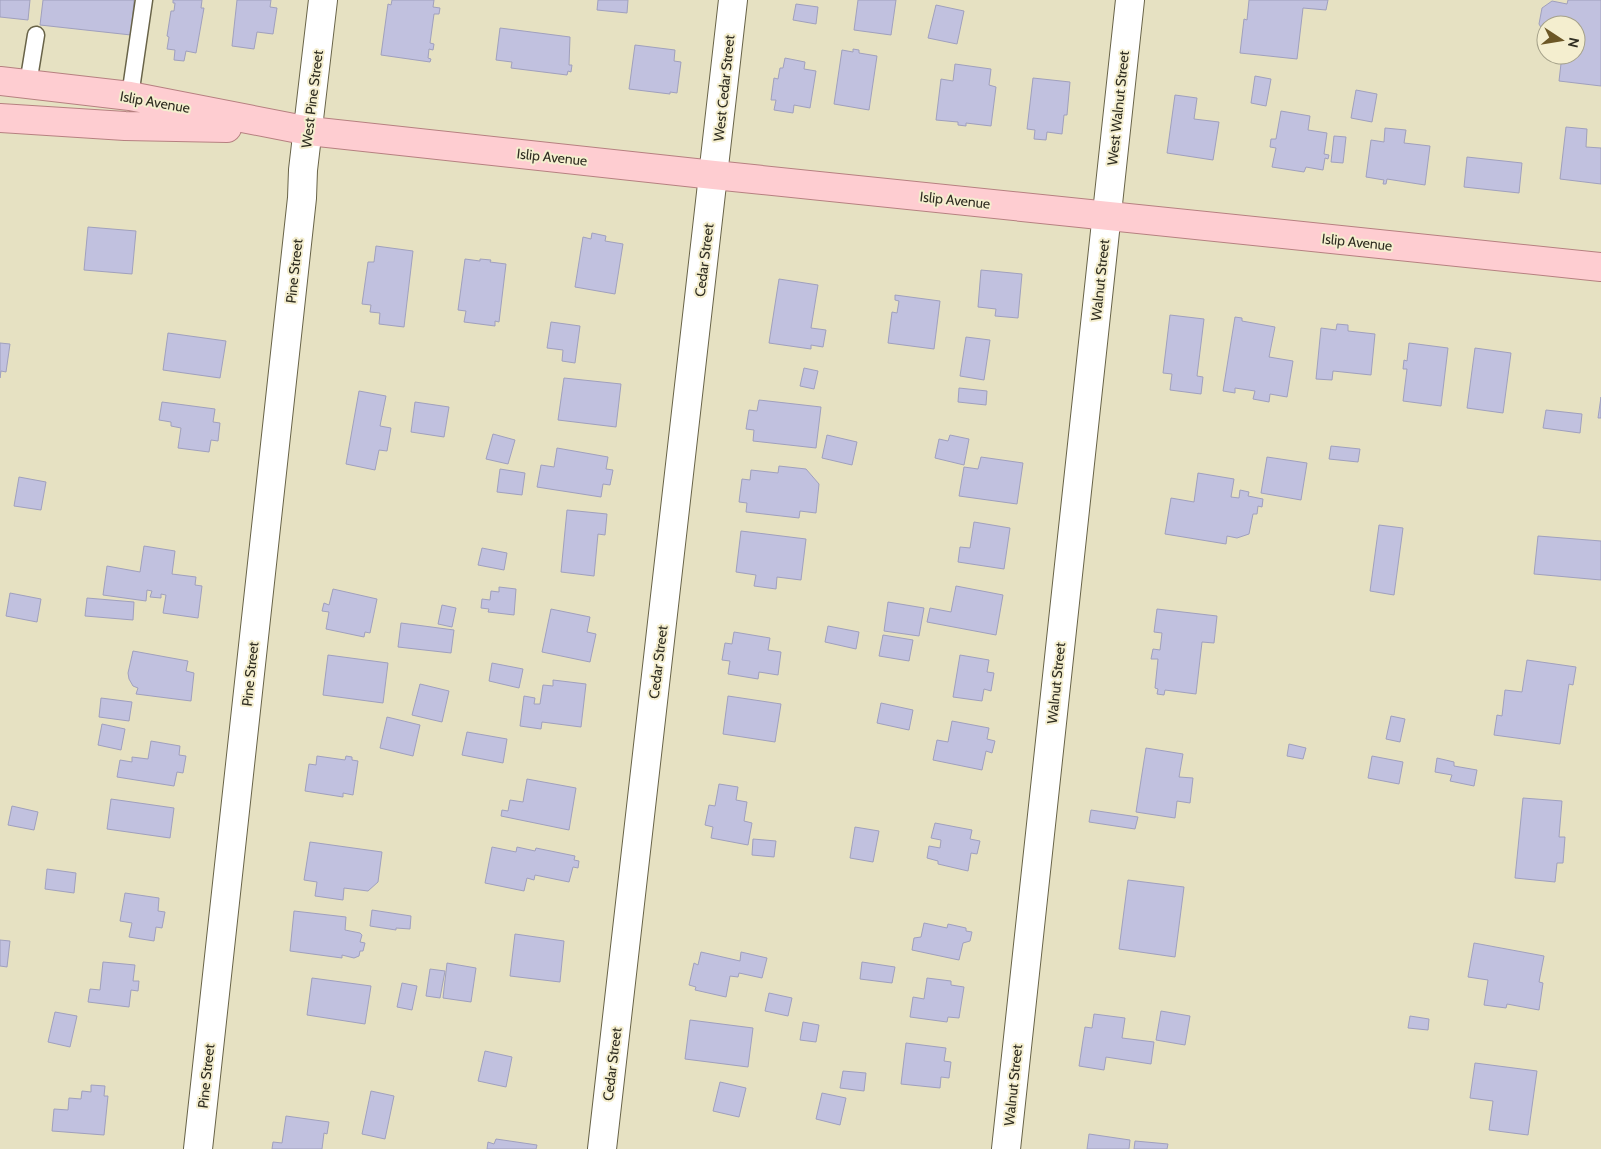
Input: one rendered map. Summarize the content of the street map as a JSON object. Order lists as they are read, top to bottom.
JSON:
{
  "streets": {
    "main road": ["Islip Avenue"],
    "street": [
      "West Cedar Street",
      "West Pine Street",
      "West Walnut Street",
      "Cedar Street",
      "Pine Street",
      "Walnut Street"
    ]
  },
  "crossings": [
    ["West Cedar Street", "Islip Avenue"],
    ["West Cedar Street", "Cedar Street"],
    ["West Pine Street", "Islip Avenue"],
    ["West Pine Street", "Pine Street"],
    ["Islip Avenue", "West Walnut Street"],
    ["Islip Avenue", "Cedar Street"],
    ["Islip Avenue", "Walnut Street"],
    ["West Walnut Street", "Walnut Street"]
  ],
  "north": "right"
}
